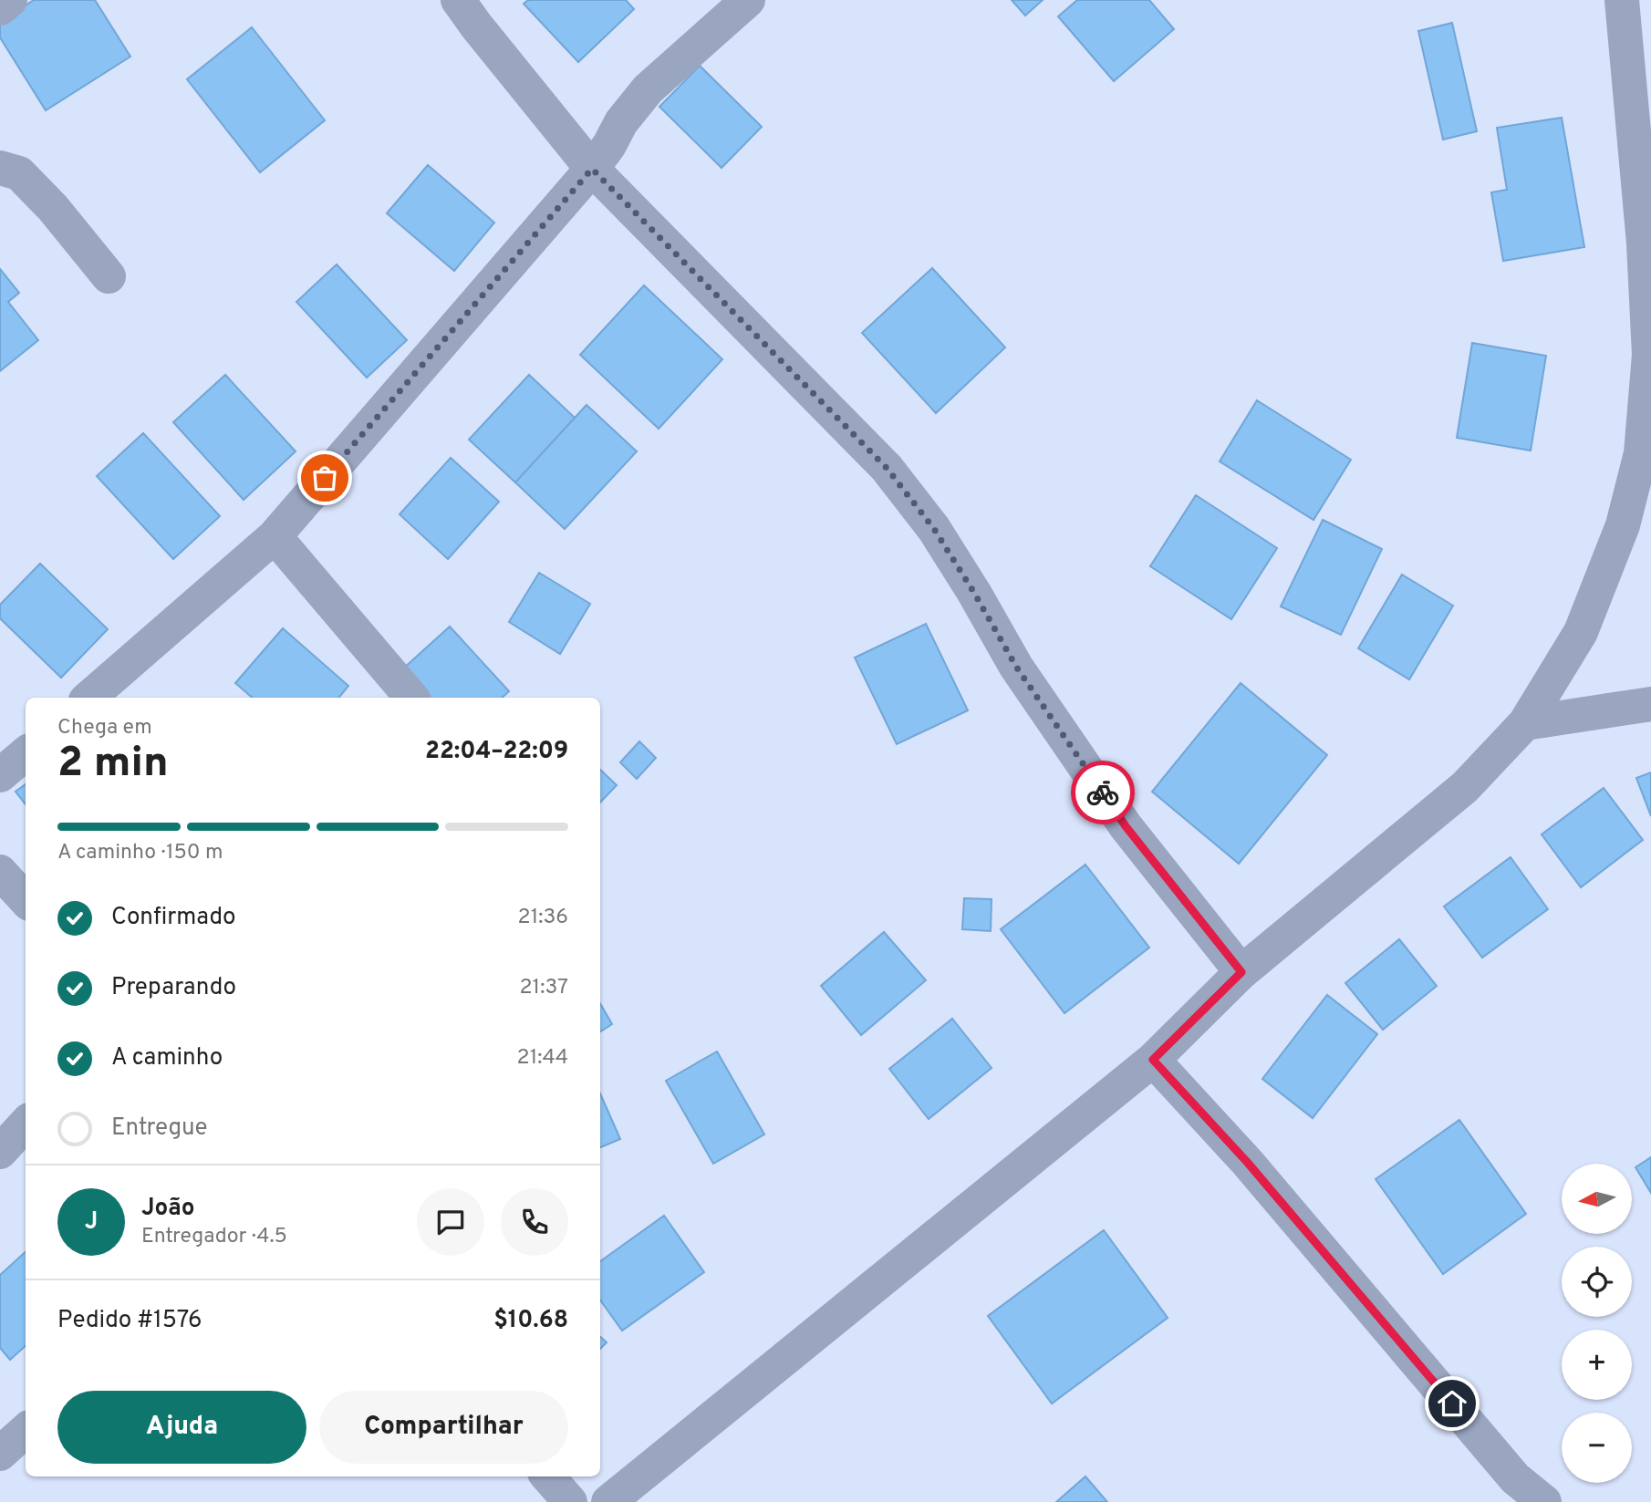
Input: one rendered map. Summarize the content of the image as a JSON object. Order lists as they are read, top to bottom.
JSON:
{
  "north": "left",
  "page": {
    "heading": ["2 min", "Chega em", "22:04–22:09"],
    "panel": [
      "João",
      "Entregador · 4.5",
      "Pedido #1576",
      "$10.68"
    ],
    "bar": "A caminho · 150 m",
    "list": [
      ["Confirmado", "21:36"],
      ["Preparando", "21:37"],
      ["A caminho", "21:44"],
      "Entregue"
    ],
    "map_buttons": ["+", "−"],
    "round": "J",
    "buttons": ["Ajuda", "Compartilhar"]
  }
}
